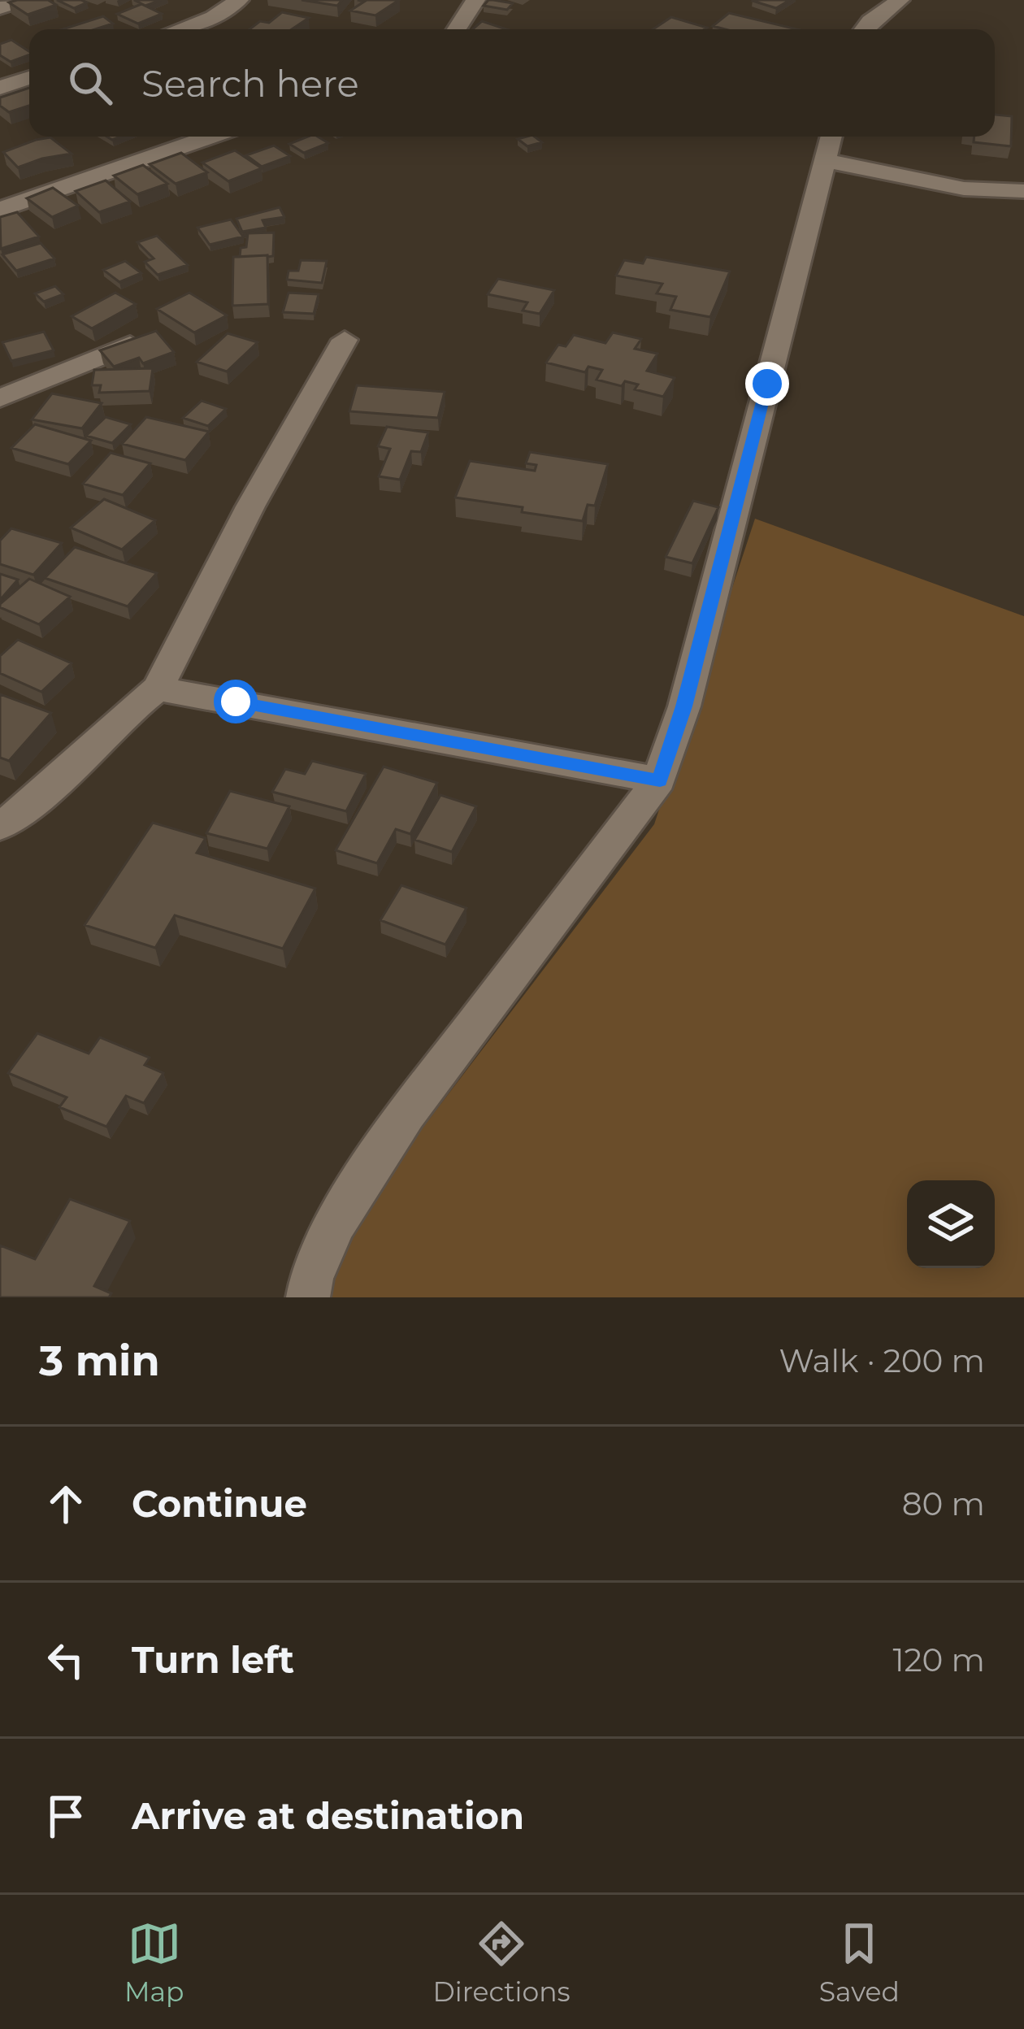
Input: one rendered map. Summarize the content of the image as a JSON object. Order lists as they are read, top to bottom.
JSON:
{
  "page": {
    "search": "Search here",
    "heading": ["3 min", "Walk · 200 m"],
    "list": [
      ["Continue", "80 m"],
      ["Turn left", "120 m"],
      "Arrive at destination"
    ],
    "nav": ["Map", "Directions", "Saved"]
  }
}
